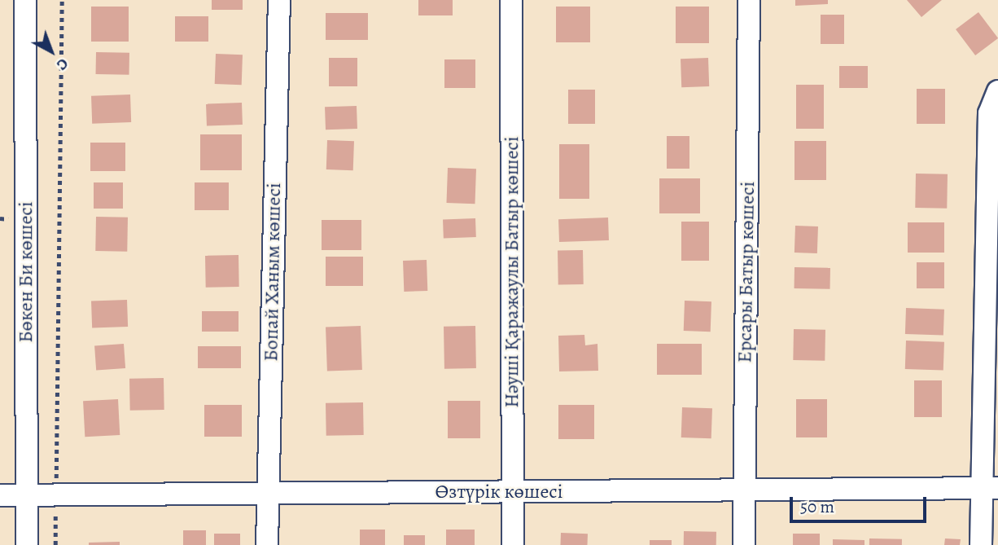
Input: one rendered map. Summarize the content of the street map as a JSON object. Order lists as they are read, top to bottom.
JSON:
{
  "streets": {
    "street": [
      "Бөкен Би көшесі",
      "Бопай Ханым көшесі",
      "Нәуші Қаражаулы Батыр көшесі",
      "Ерсары Батыр көшесі",
      "Өзтүрік көшесі"
    ]
  },
  "crossings": [
    ["Бөкен Би көшесі", "Өзтүрік көшесі"],
    ["Бопай Ханым көшесі", "Өзтүрік көшесі"],
    ["Нәуші Қаражаулы Батыр көшесі", "Өзтүрік көшесі"],
    ["Ерсары Батыр көшесі", "Өзтүрік көшесі"]
  ],
  "scale_bar": "50 m",
  "north": "bottom right"
}
